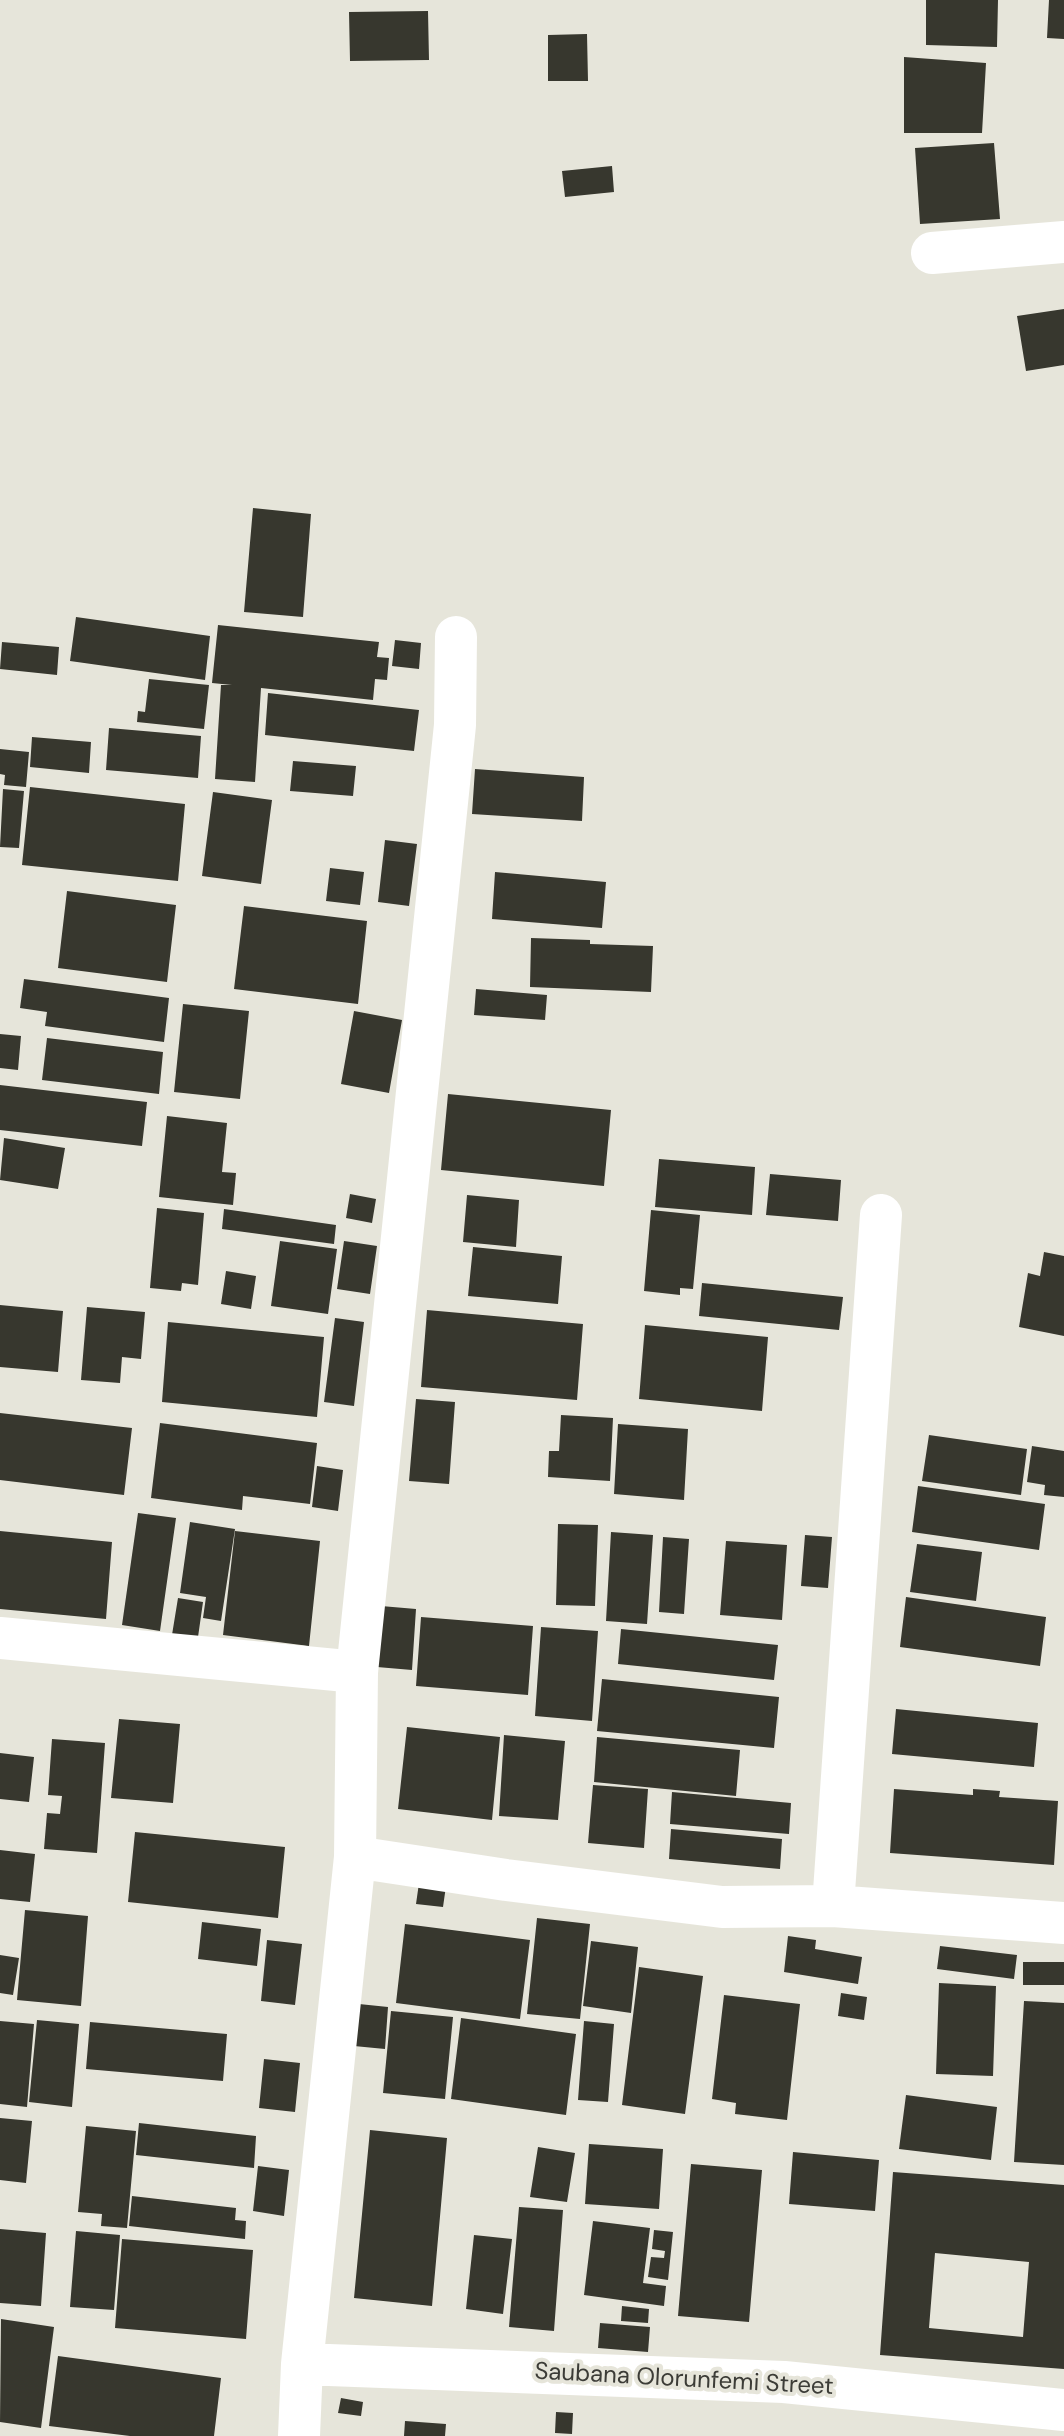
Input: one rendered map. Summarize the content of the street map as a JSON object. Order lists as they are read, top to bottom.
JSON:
{
  "streets": {
    "street": ["Saubana Olorunfemi Street"]
  }
}
